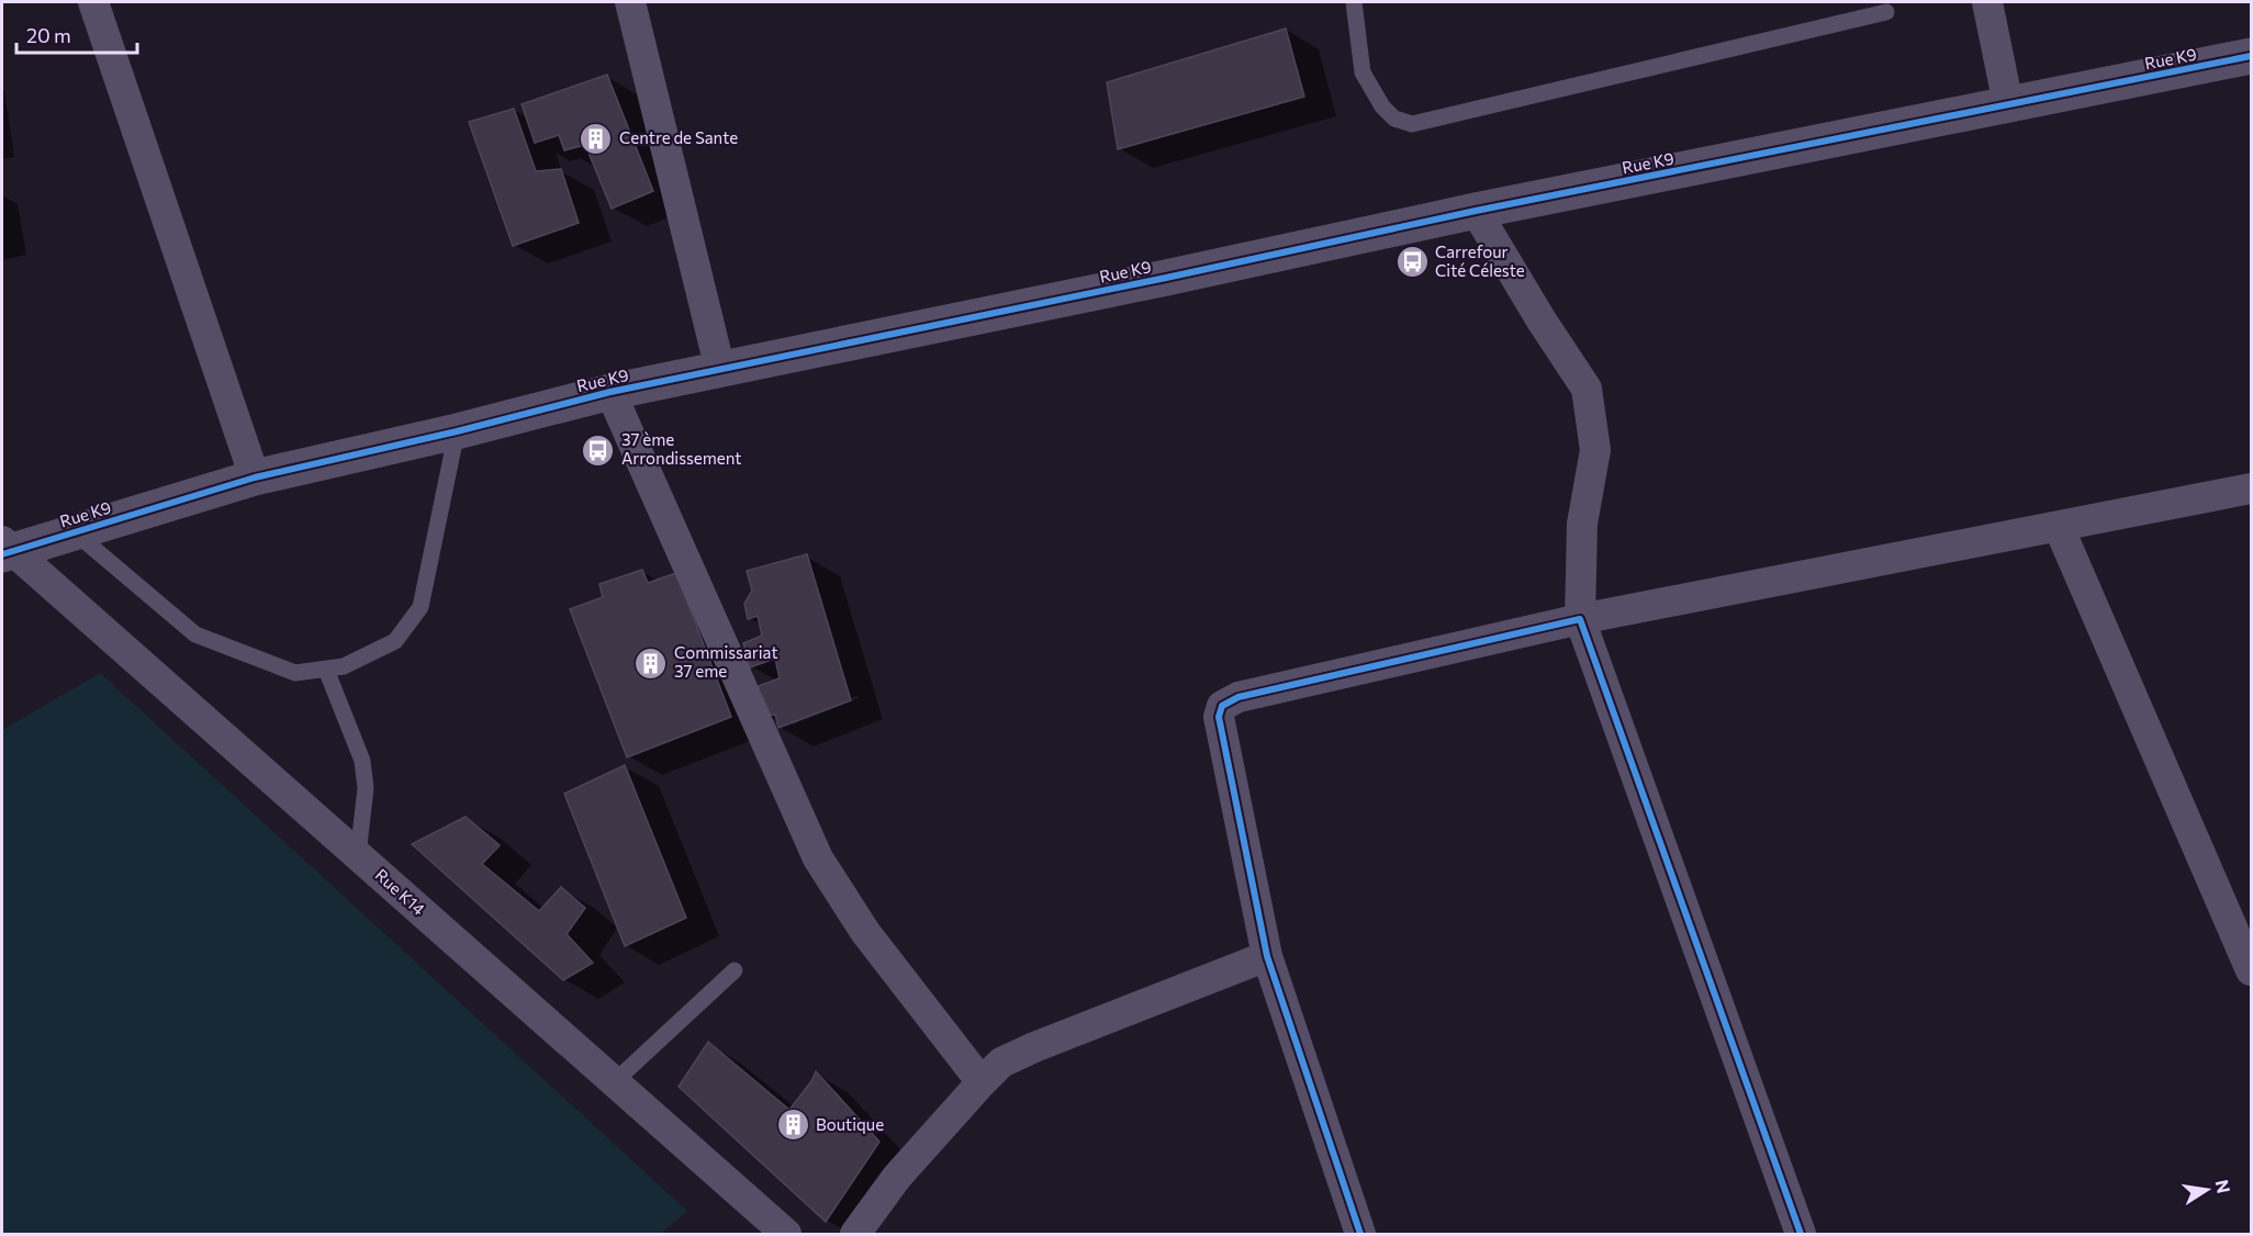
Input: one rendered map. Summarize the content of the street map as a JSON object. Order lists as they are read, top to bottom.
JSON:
{
  "streets": {
    "street": ["Rue K9", "Rue K14"]
  },
  "crossings": [
    ["Rue K9", "Rue K14"]
  ],
  "places": {
    "building": ["Centre de Sante", "Commissariat 37 eme", "Boutique"],
    "bus stop": ["Carrefour Cité Céleste", "37 ème Arrondissement"]
  },
  "scale_bar": "20 m",
  "north": "right"
}
